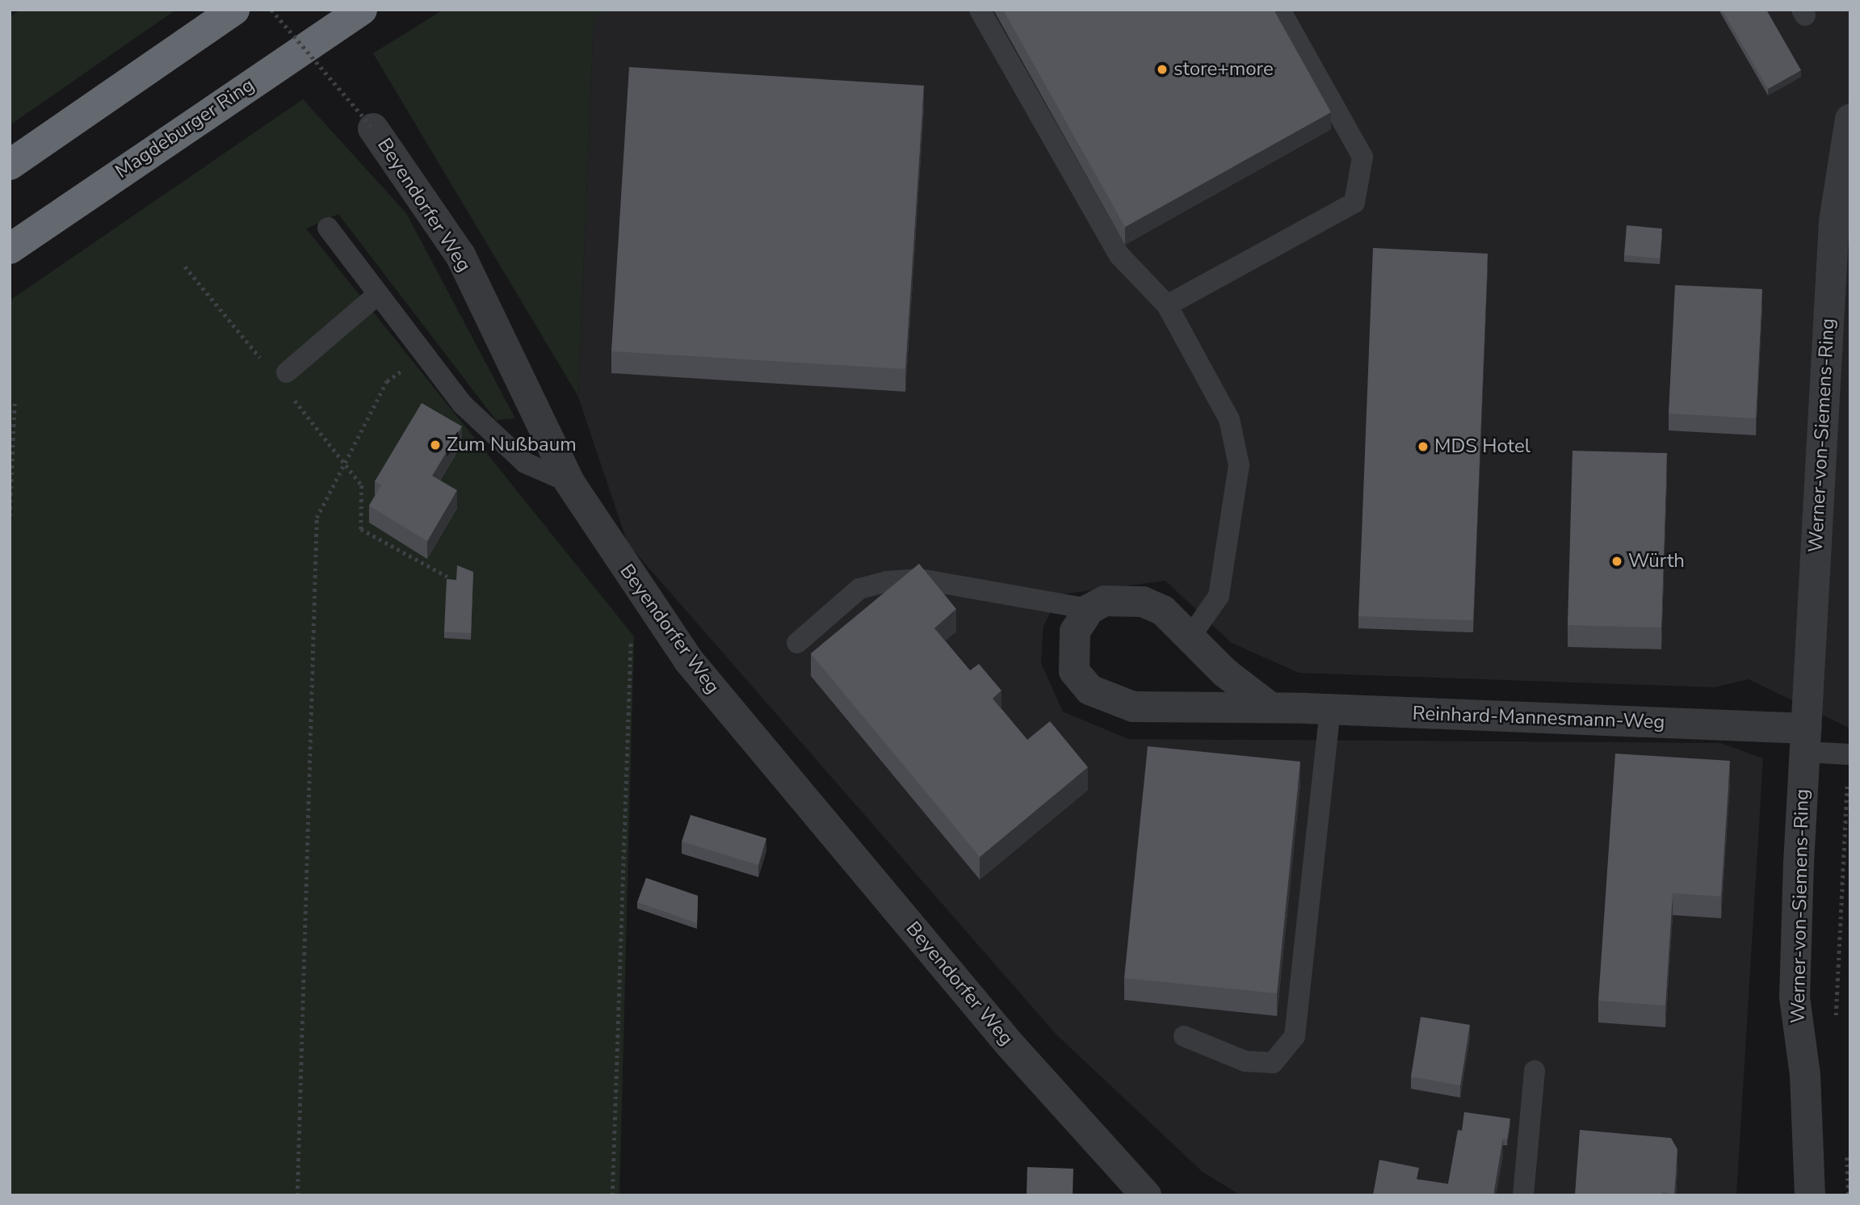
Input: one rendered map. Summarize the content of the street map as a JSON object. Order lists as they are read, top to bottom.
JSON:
{
  "streets": {
    "highway": ["Magdeburger Ring"],
    "street": ["Beyendorfer Weg", "Werner-von-Siemens-Ring", "Reinhard-Mannesmann-Weg"]
  },
  "crossings": [
    ["Werner-von-Siemens-Ring", "Reinhard-Mannesmann-Weg"]
  ],
  "places": [
    "store+more",
    "Zum Nußbaum",
    "MDS Hotel",
    "Würth"
  ]
}
